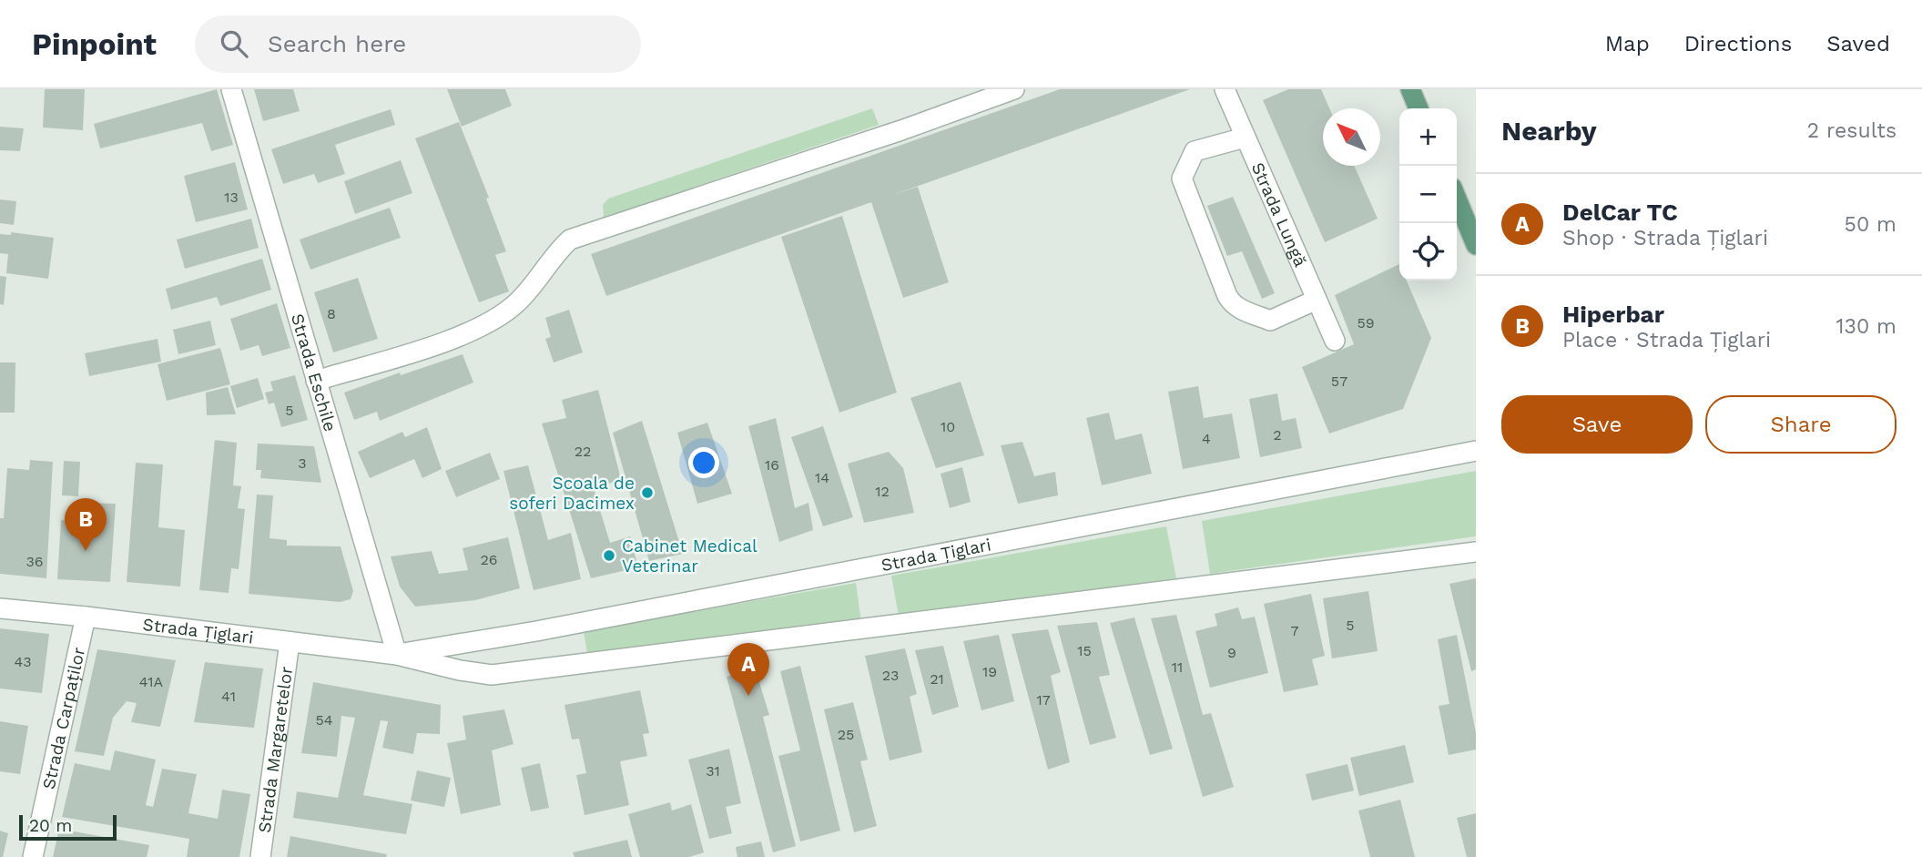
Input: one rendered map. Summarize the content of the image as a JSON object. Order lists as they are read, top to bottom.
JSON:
{
  "streets": {
    "street": [
      "Strada Lungă",
      "Strada Eschile",
      "Strada Țiglari",
      "Strada Carpaților",
      "Strada Margaretelor"
    ]
  },
  "crossings": [
    ["Strada Eschile", "Strada Țiglari"],
    ["Strada Țiglari", "Strada Carpaților"],
    ["Strada Țiglari", "Strada Margaretelor"]
  ],
  "places": ["Scoala de soferi Dacimex", "Cabinet Medical Veterinar"],
  "house_numbers": [
    "13",
    "8",
    "59",
    "57",
    "5",
    "10",
    "2",
    "4",
    "22",
    "3",
    "16",
    "14",
    "12",
    "26",
    "36",
    "5",
    "7",
    "15",
    "9",
    "43",
    "11",
    "19",
    "23",
    "21",
    "41A",
    "41",
    "17",
    "54",
    "25",
    "31"
  ],
  "scale_bar": "20 m",
  "north": "top left",
  "page": {
    "header": "Pinpoint",
    "search": "Search here",
    "nav": ["Map", "Directions", "Saved"],
    "heading": ["Nearby", "2 results"],
    "map_buttons": ["+", "−"],
    "list": [
      {
        "mark": "A",
        "name": "DelCar TC",
        "note": "Shop · Strada Țiglari",
        "value": "50 m"
      },
      {
        "mark": "B",
        "name": "Hiperbar",
        "note": "Place · Strada Țiglari",
        "value": "130 m"
      }
    ],
    "buttons": ["Save", "Share"],
    "pins": ["B", "A"],
    "scale": "20 m"
  }
}
